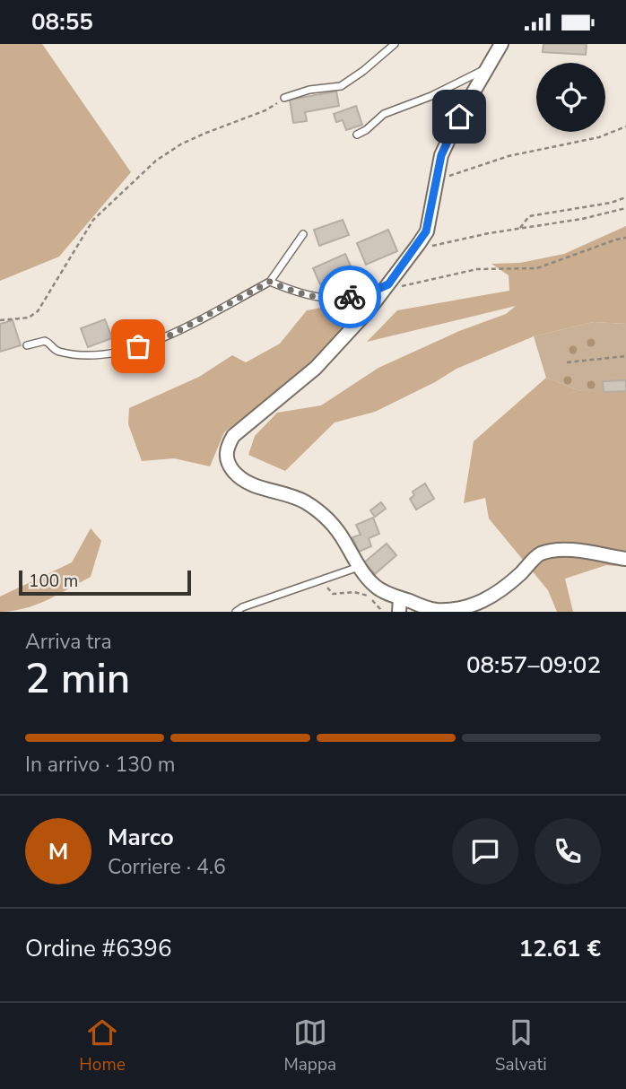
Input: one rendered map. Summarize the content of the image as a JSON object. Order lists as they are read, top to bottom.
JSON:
{
  "scale_bar": "100 m",
  "page": {
    "status": "08:55",
    "scale": "100 m",
    "heading": ["2 min", "Arriva tra", "08:57–09:02"],
    "panel": [
      "Marco",
      "Corriere · 4.6",
      "Ordine #6396",
      "12.61 €"
    ],
    "bar": "In arrivo · 130 m",
    "round": "M",
    "tabs": ["Home", "Mappa", "Salvati"]
  }
}
